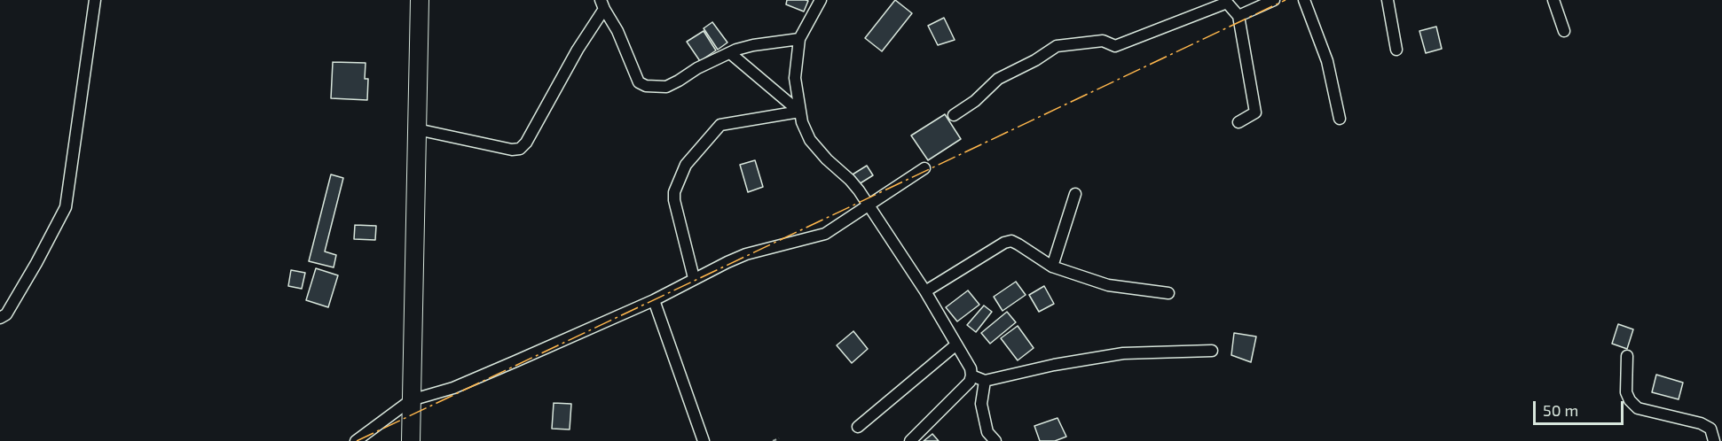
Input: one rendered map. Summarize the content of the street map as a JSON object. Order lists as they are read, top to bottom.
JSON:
{
  "scale_bar": "50 m"
}
